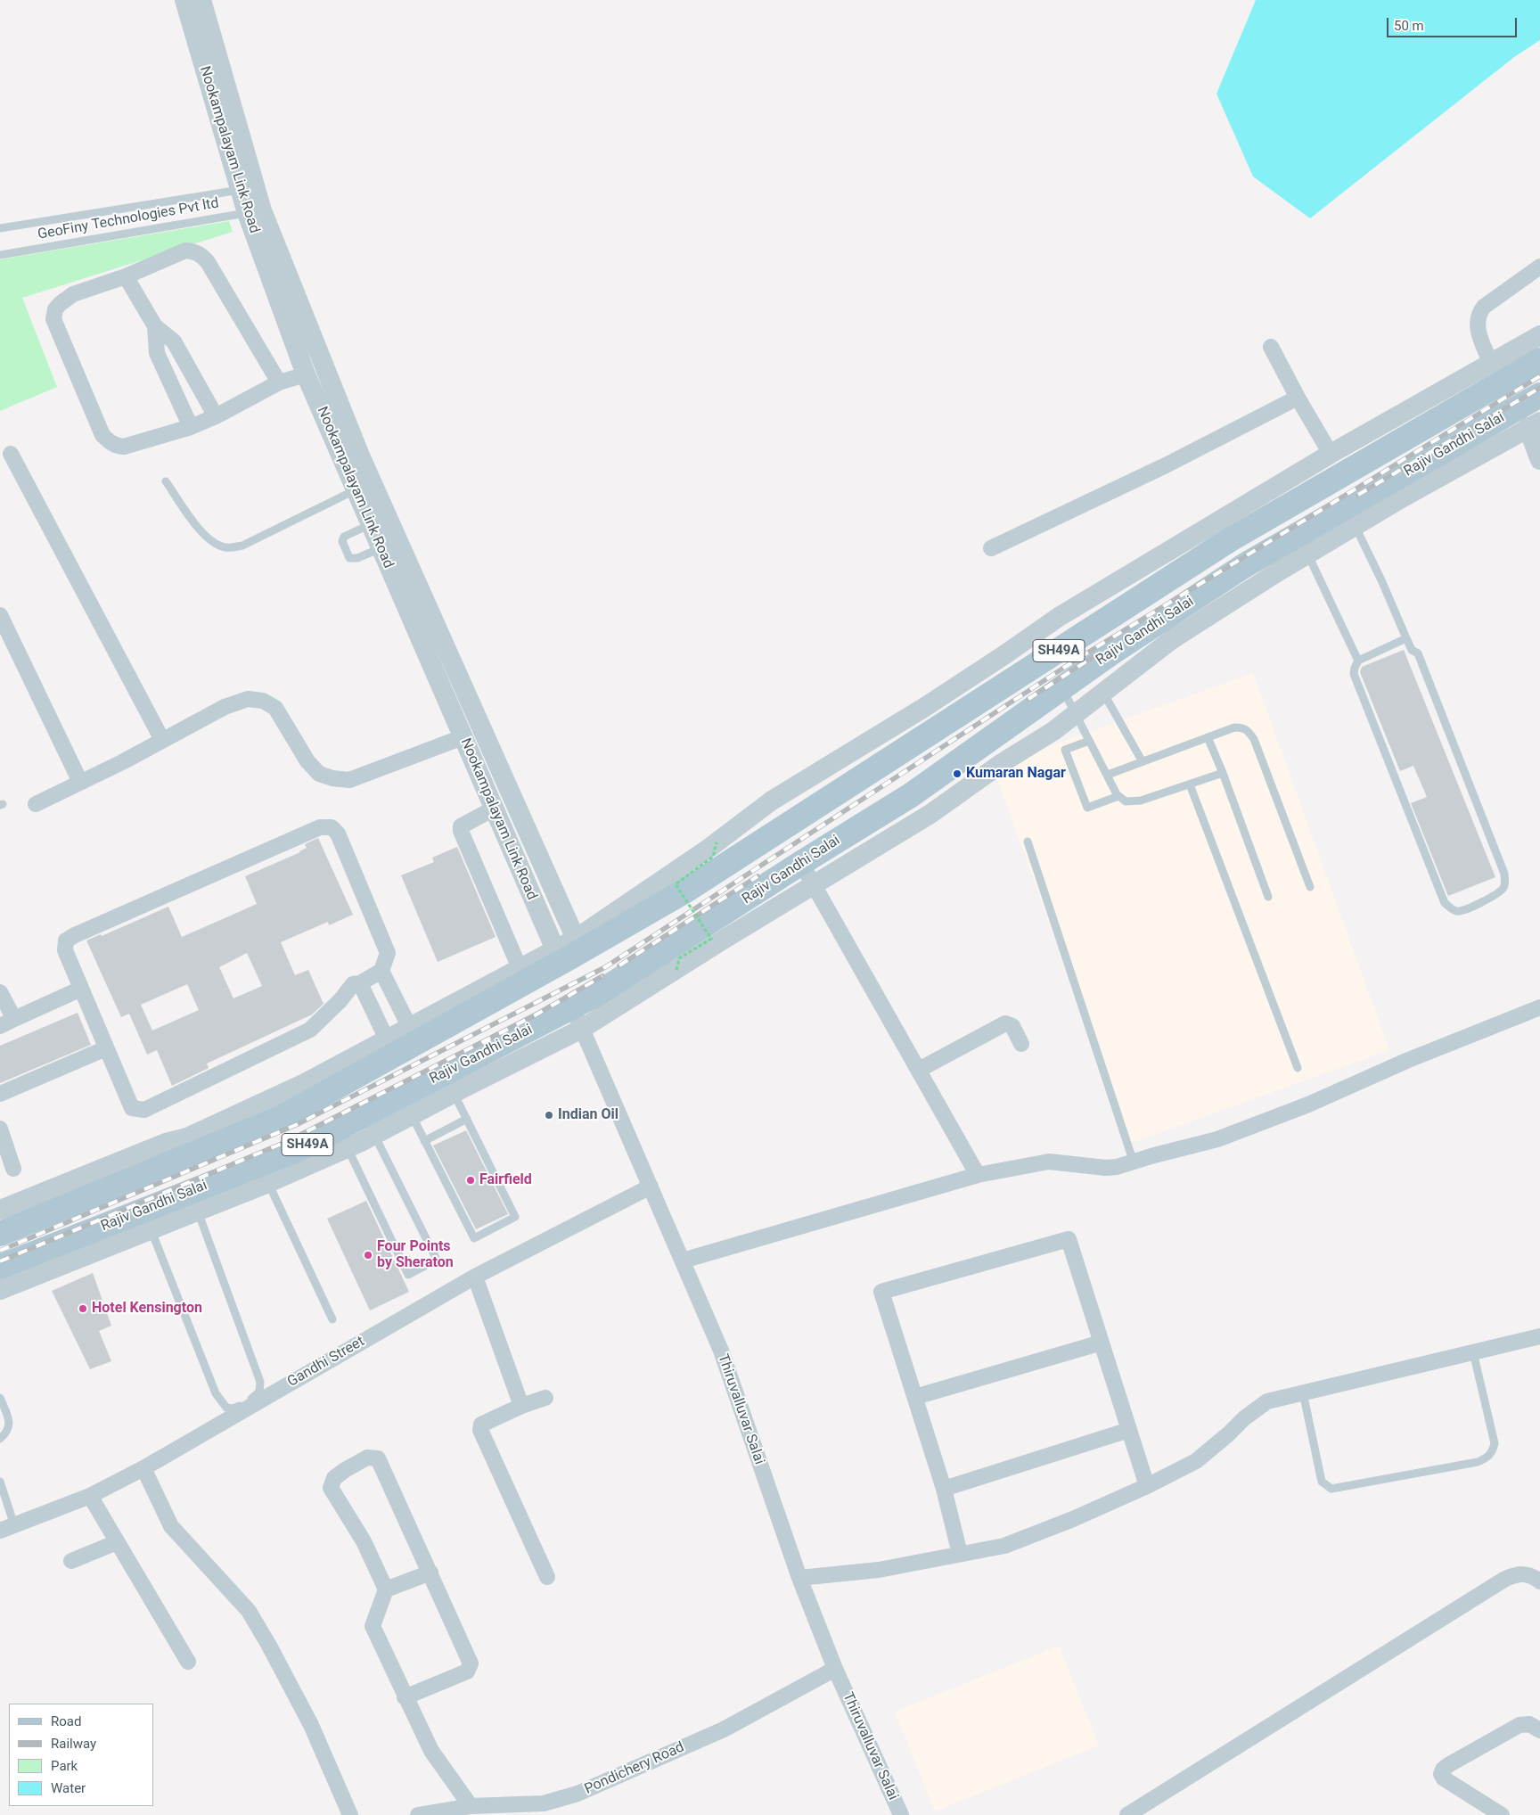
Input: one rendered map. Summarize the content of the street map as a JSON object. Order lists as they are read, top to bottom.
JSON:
{
  "streets": {
    "main road": ["Rajiv Gandhi Salai", "SH49A"],
    "street": [
      "Nookampalayam Link Road",
      "Gandhi Street",
      "Thiruvalluvar Salai",
      "Pondichery Road"
    ],
    "lane": ["GeoFiny Technologies Pvt ltd"]
  },
  "crossings": [
    ["Nookampalayam Link Road", "GeoFiny Technologies Pvt ltd"],
    ["Nookampalayam Link Road", "Rajiv Gandhi Salai"],
    ["Rajiv Gandhi Salai", "Thiruvalluvar Salai"],
    ["Gandhi Street", "Thiruvalluvar Salai"],
    ["Thiruvalluvar Salai", "Pondichery Road"]
  ],
  "places": [
    "Kumaran Nagar",
    "Indian Oil",
    "Fairfield",
    "Four Points by Sheraton",
    "Hotel Kensington"
  ],
  "legend": [
    "Road",
    "Railway",
    "Park",
    "Water"
  ],
  "scale_bar": "50 m"
}
